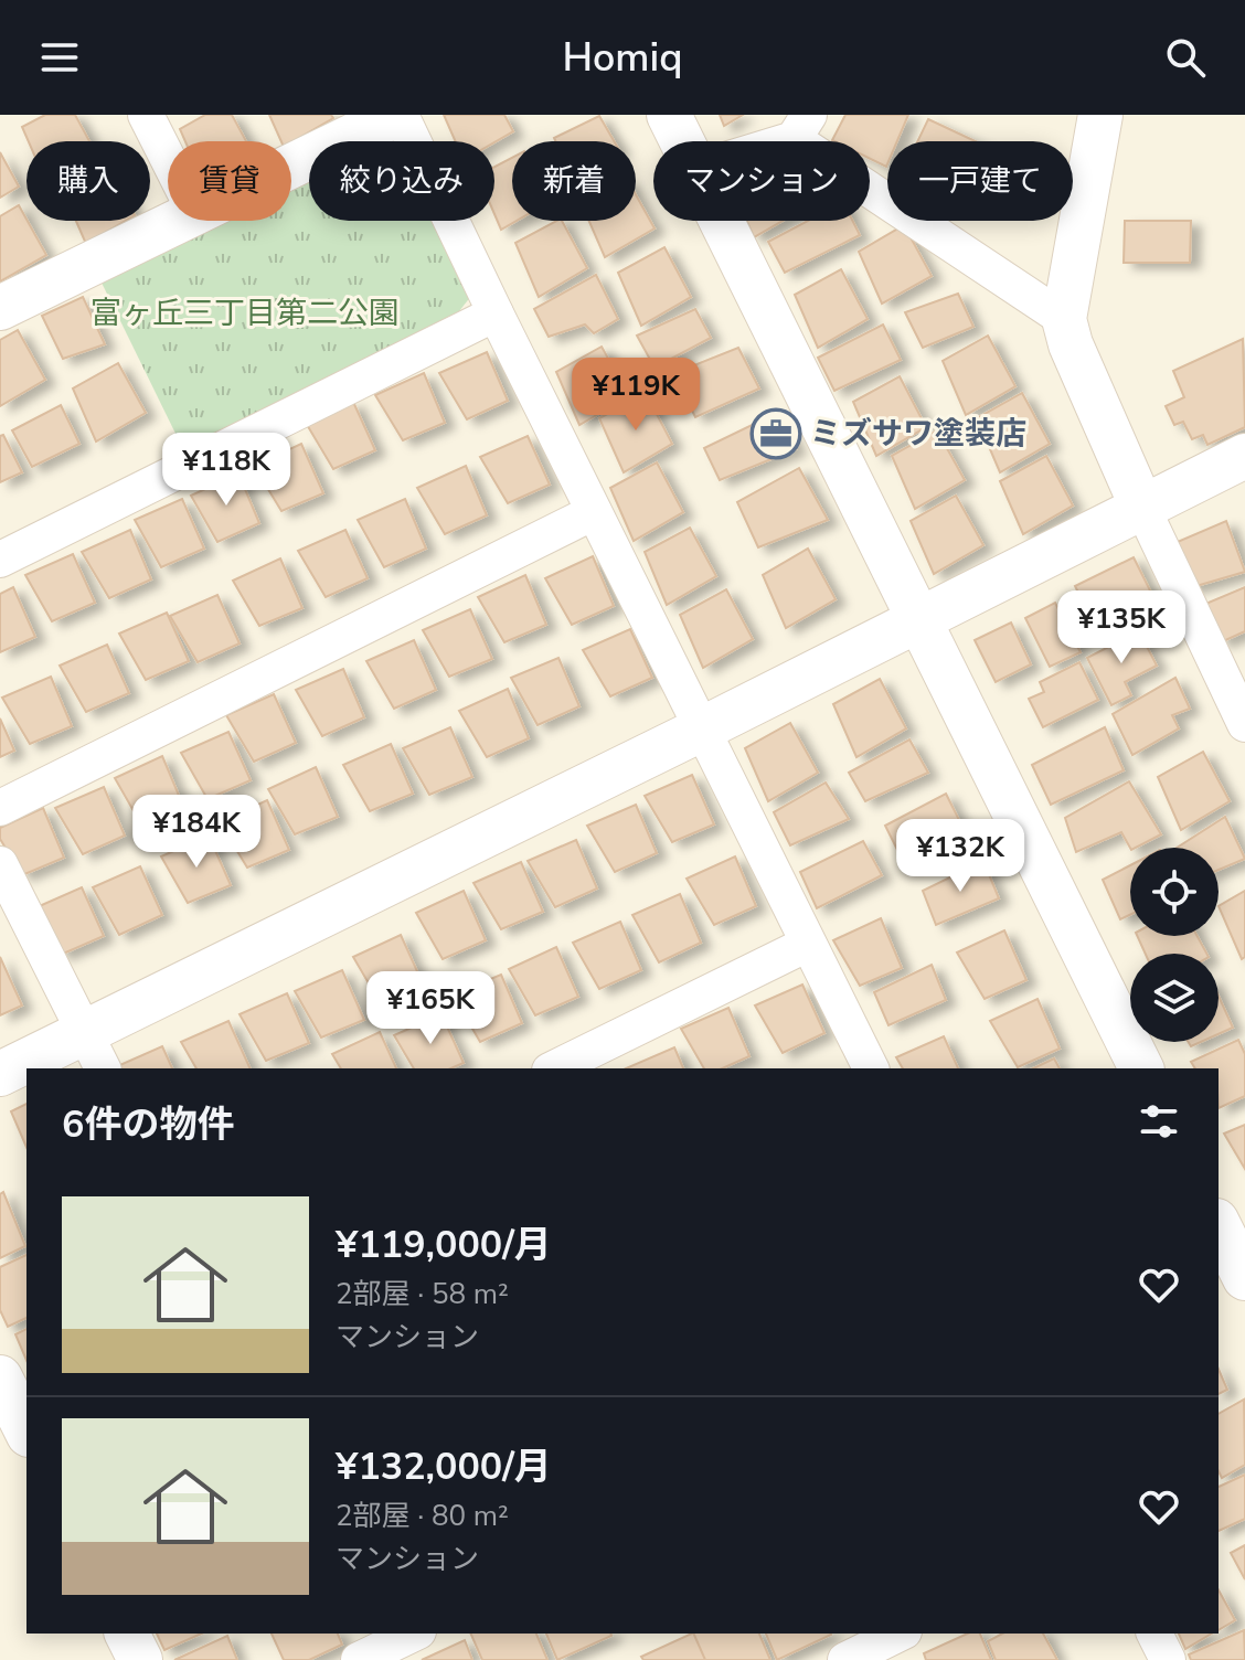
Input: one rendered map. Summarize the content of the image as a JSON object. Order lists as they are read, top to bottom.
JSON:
{
  "parks": ["富ヶ丘三丁目第二公園"],
  "places": {
    "office": ["ミズサワ塗装店"]
  },
  "page": {
    "header": "Homiq",
    "chip": [
      "購入",
      "賃貸",
      "絞り込み",
      "新着",
      "マンション",
      "一戸建て"
    ],
    "price": [
      "¥119K",
      "¥118K",
      "¥135K",
      "¥184K",
      "¥132K",
      "¥165K"
    ],
    "heading": "6件の物件",
    "list": [
      {
        "name": "¥119,000/月",
        "note": "2部屋 · 58 m² · マンション"
      },
      {
        "name": "¥132,000/月",
        "note": "2部屋 · 80 m² · マンション"
      }
    ]
  }
}
